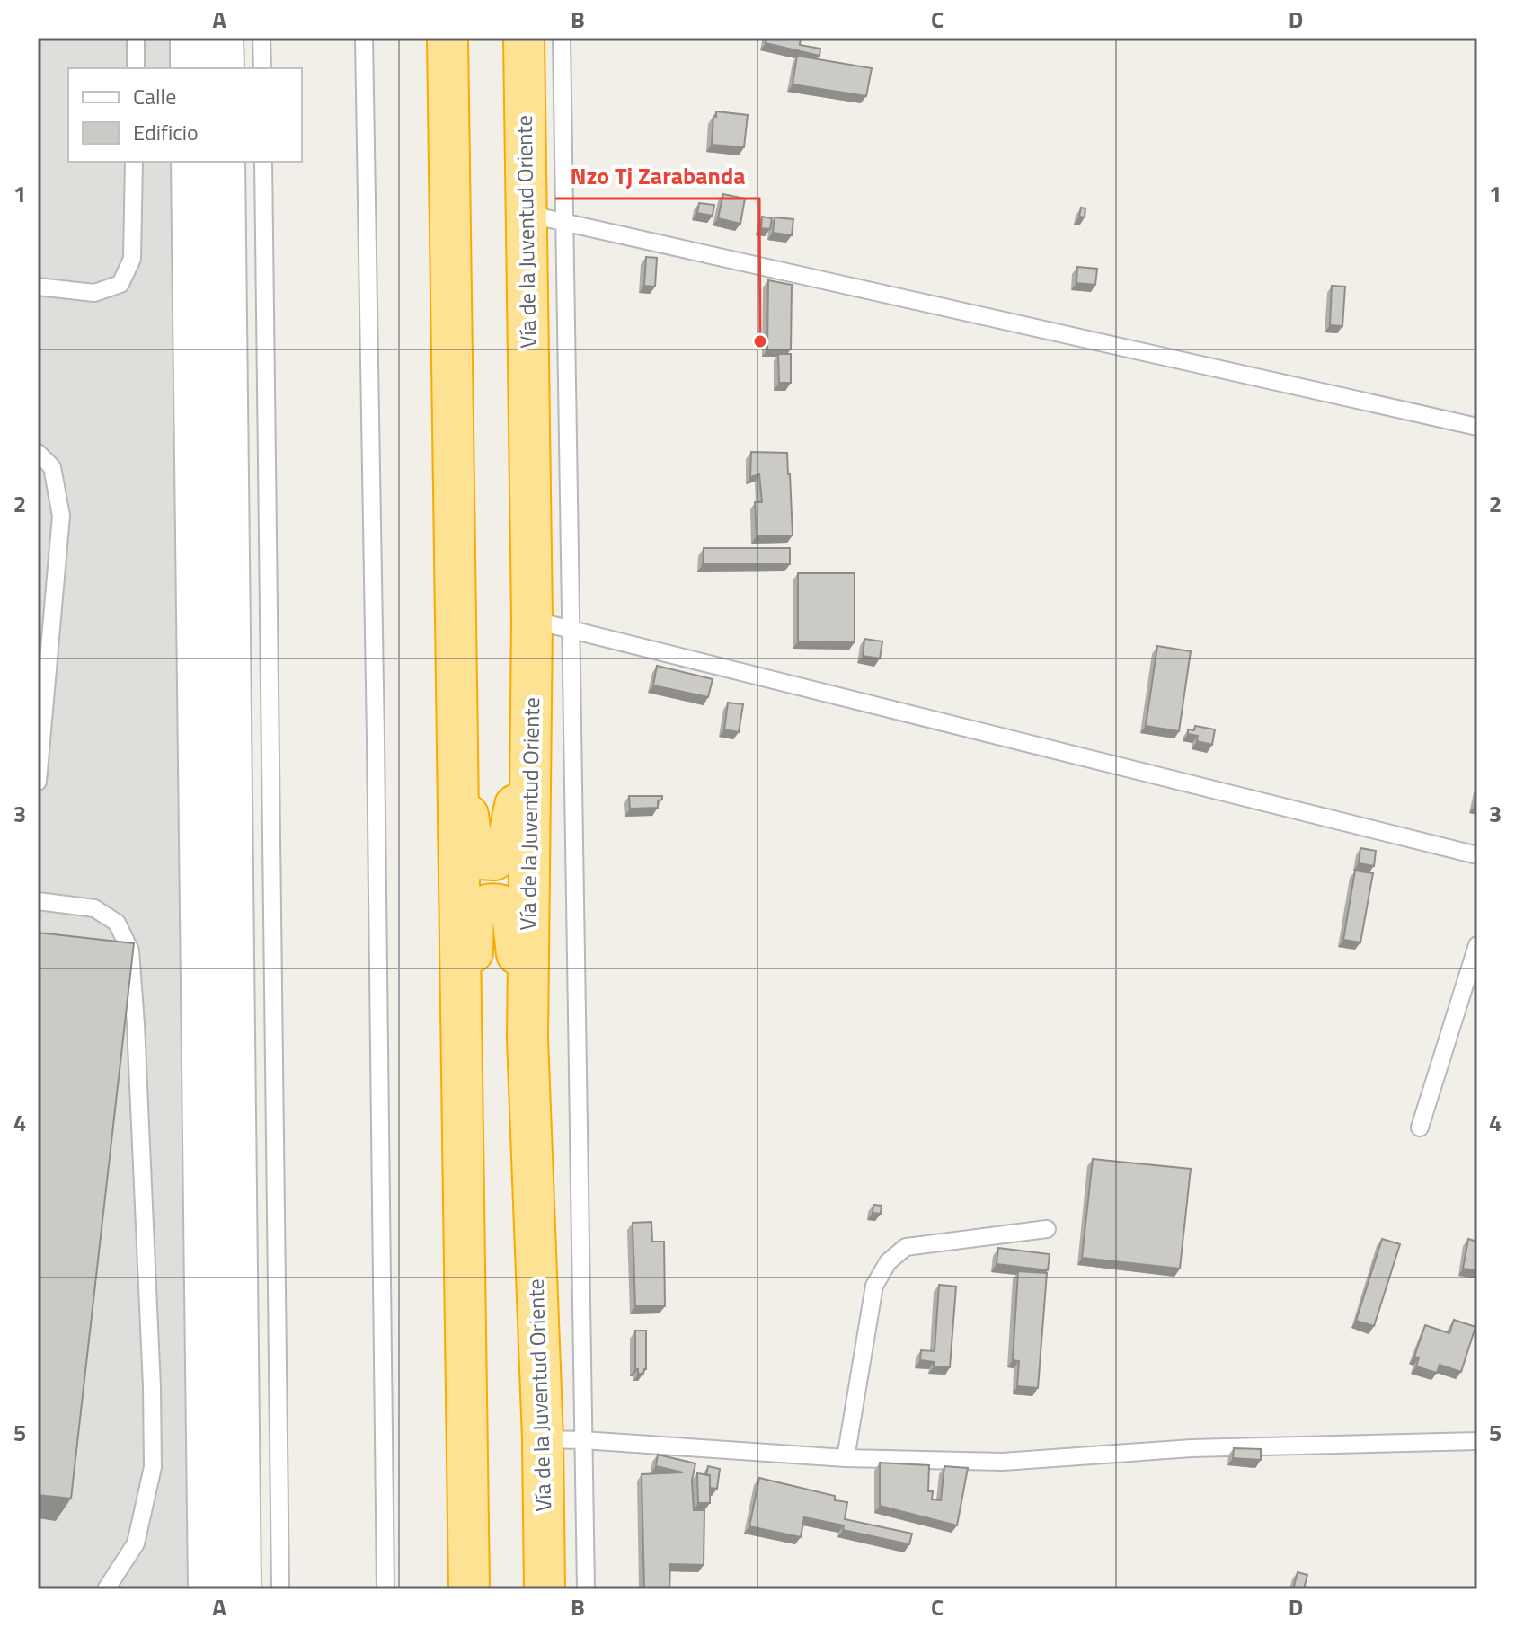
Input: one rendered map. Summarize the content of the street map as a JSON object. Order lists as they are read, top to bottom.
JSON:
{
  "streets": {
    "highway": ["Vía de la Juventud Oriente"]
  },
  "places": ["Nzo Tj Zarabanda"],
  "legend": ["Calle", "Edificio"],
  "grid": {
    "columns": [
      "A",
      "B",
      "C",
      "D"
    ],
    "rows": [
      "1",
      "2",
      "3",
      "4",
      "5"
    ]
  }
}
